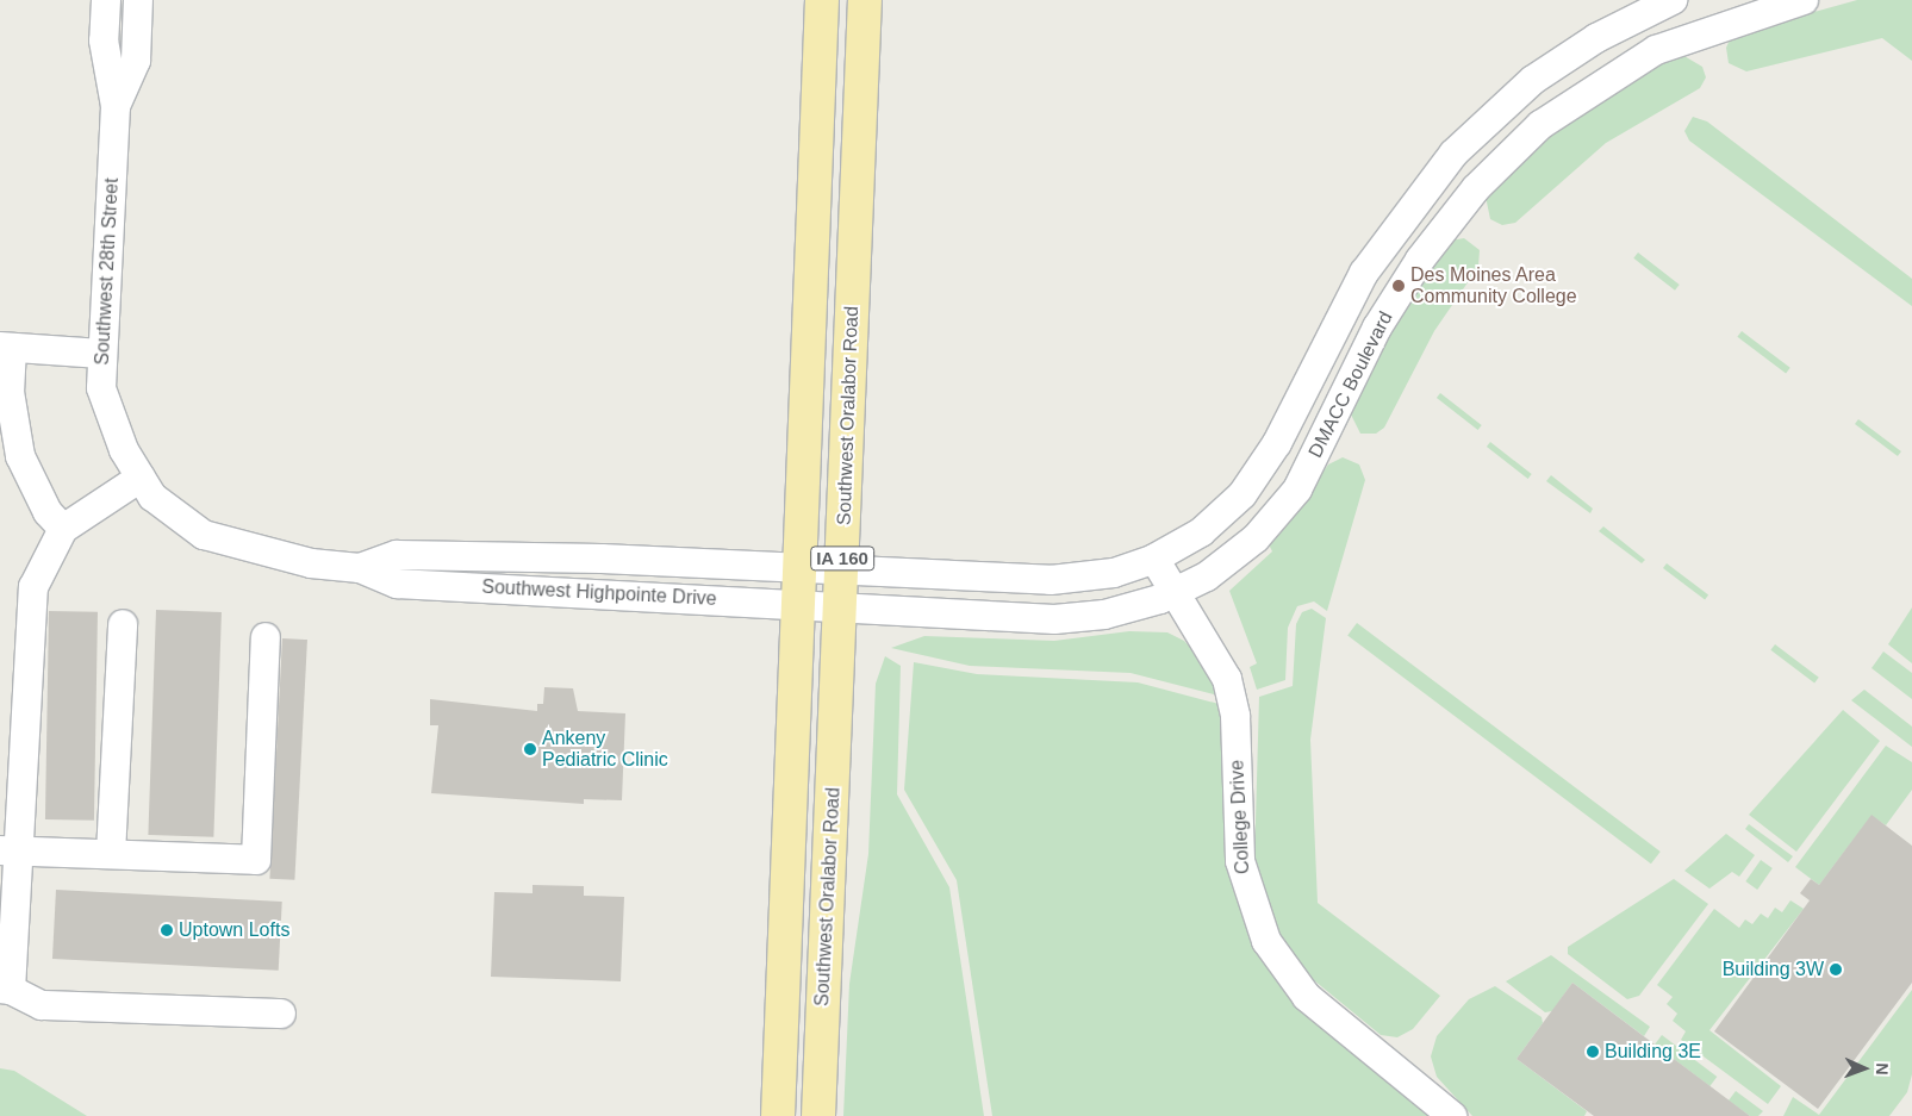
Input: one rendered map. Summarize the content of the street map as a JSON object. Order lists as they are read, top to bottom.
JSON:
{
  "streets": {
    "main road": ["Southwest Oralabor Road", "IA 160"],
    "street": [
      "Southwest 28th Street",
      "DMACC Boulevard",
      "Southwest Highpointe Drive",
      "College Drive"
    ]
  },
  "crossings": [
    ["Southwest 28th Street", "Southwest Highpointe Drive"],
    ["DMACC Boulevard", "Southwest Oralabor Road"],
    ["DMACC Boulevard", "Southwest Highpointe Drive"],
    ["DMACC Boulevard", "College Drive"],
    ["Southwest Oralabor Road", "Southwest Highpointe Drive"]
  ],
  "places": [
    "Des Moines Area Community College",
    "Ankeny Pediatric Clinic",
    "Uptown Lofts",
    "Building 3W",
    "Building 3E"
  ],
  "north": "right"
}
